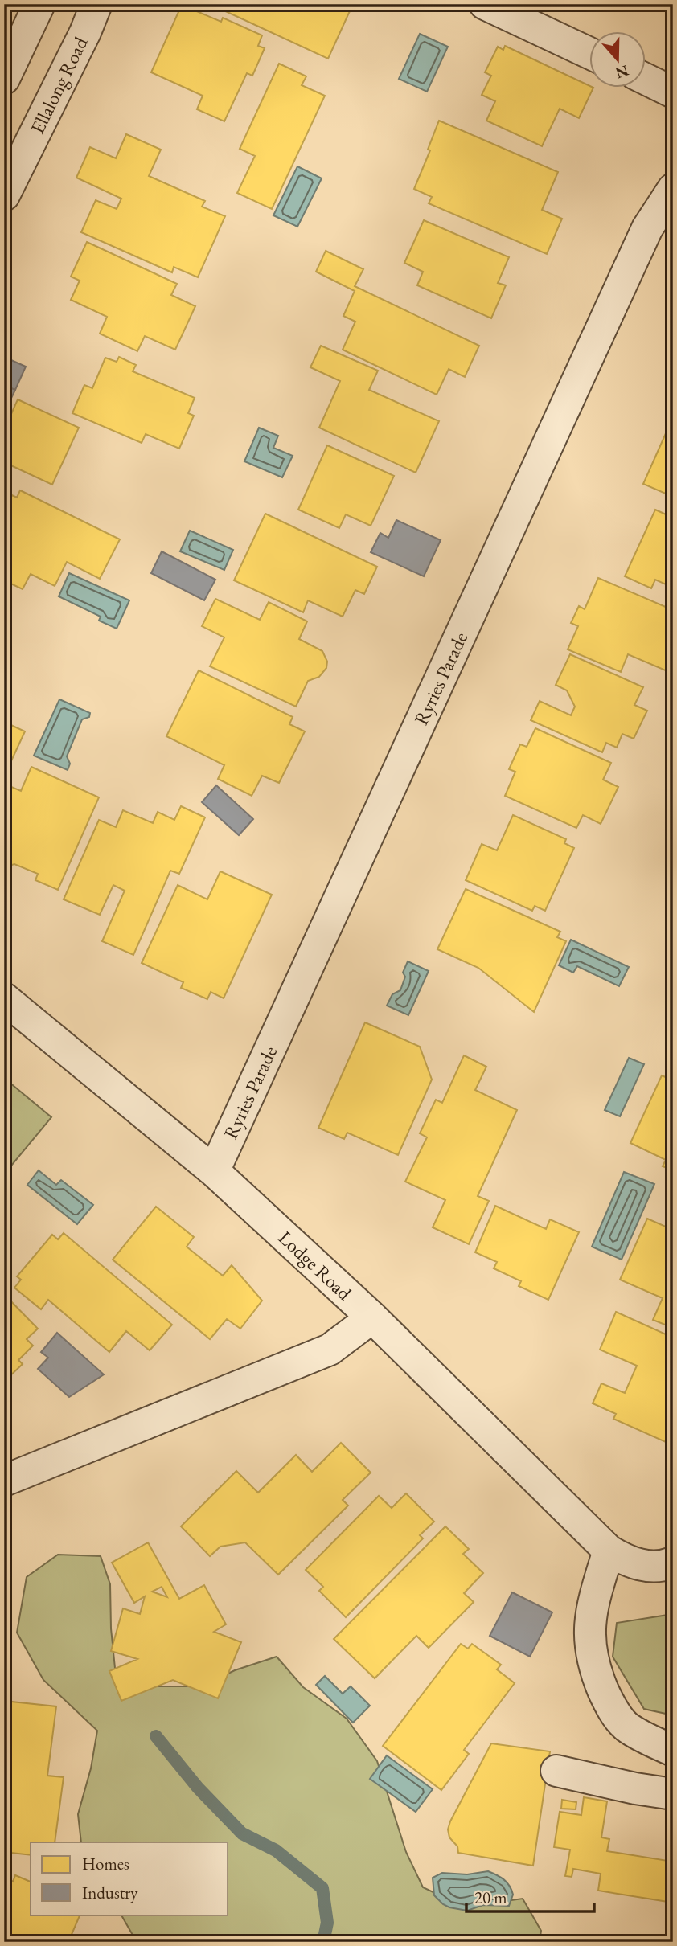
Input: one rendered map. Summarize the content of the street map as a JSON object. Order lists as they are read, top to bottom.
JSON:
{
  "streets": {
    "street": ["Ellalong Road", "Ryries Parade", "Lodge Road"]
  },
  "crossings": [
    ["Ryries Parade", "Lodge Road"]
  ],
  "legend": ["Homes", "Industry"],
  "scale_bar": "20 m",
  "north": "bottom"
}
